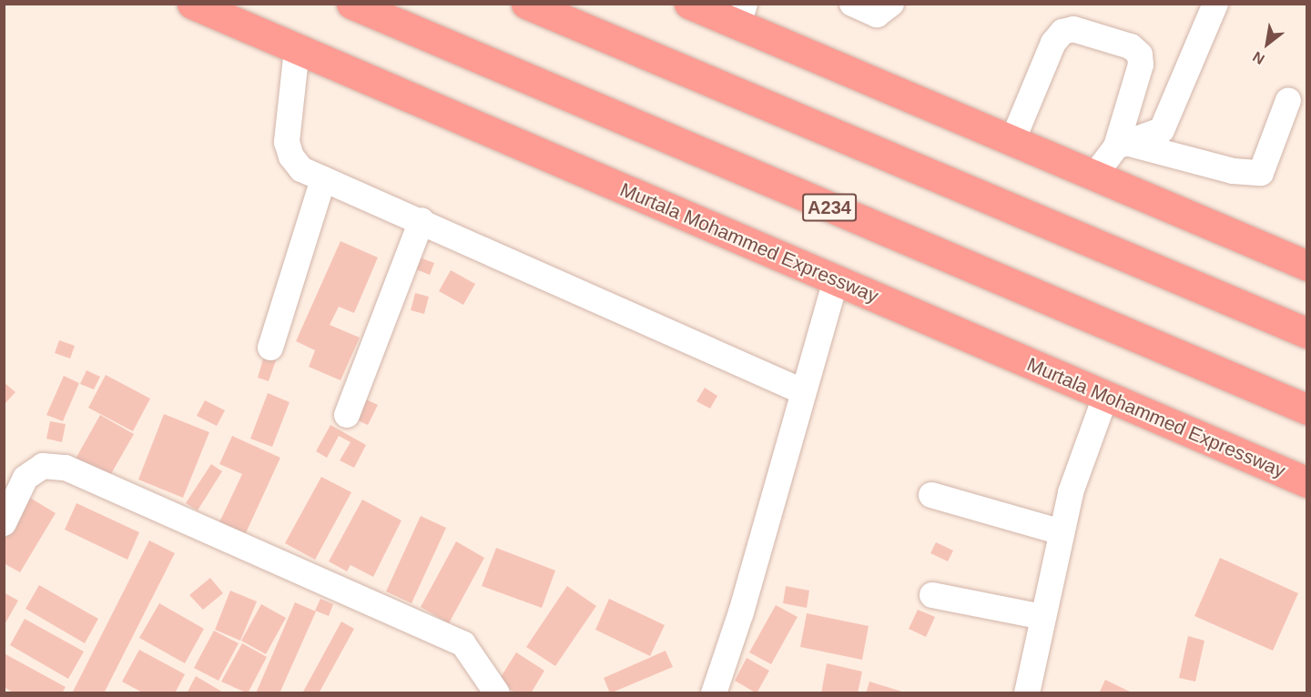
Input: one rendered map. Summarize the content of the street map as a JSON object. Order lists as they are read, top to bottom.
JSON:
{
  "streets": {
    "highway": ["A234", "Murtala Mohammed Expressway"]
  },
  "north": "bottom left"
}
